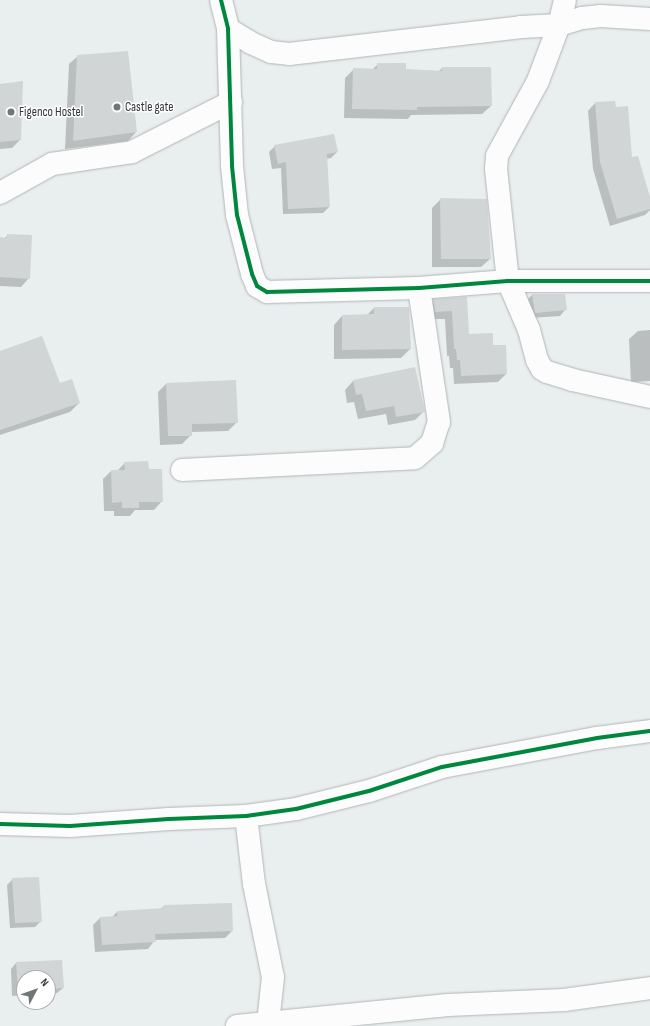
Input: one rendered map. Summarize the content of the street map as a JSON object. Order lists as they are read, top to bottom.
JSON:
{
  "places": ["Castle gate", "Figenco Hostel"],
  "north": "top right"
}
